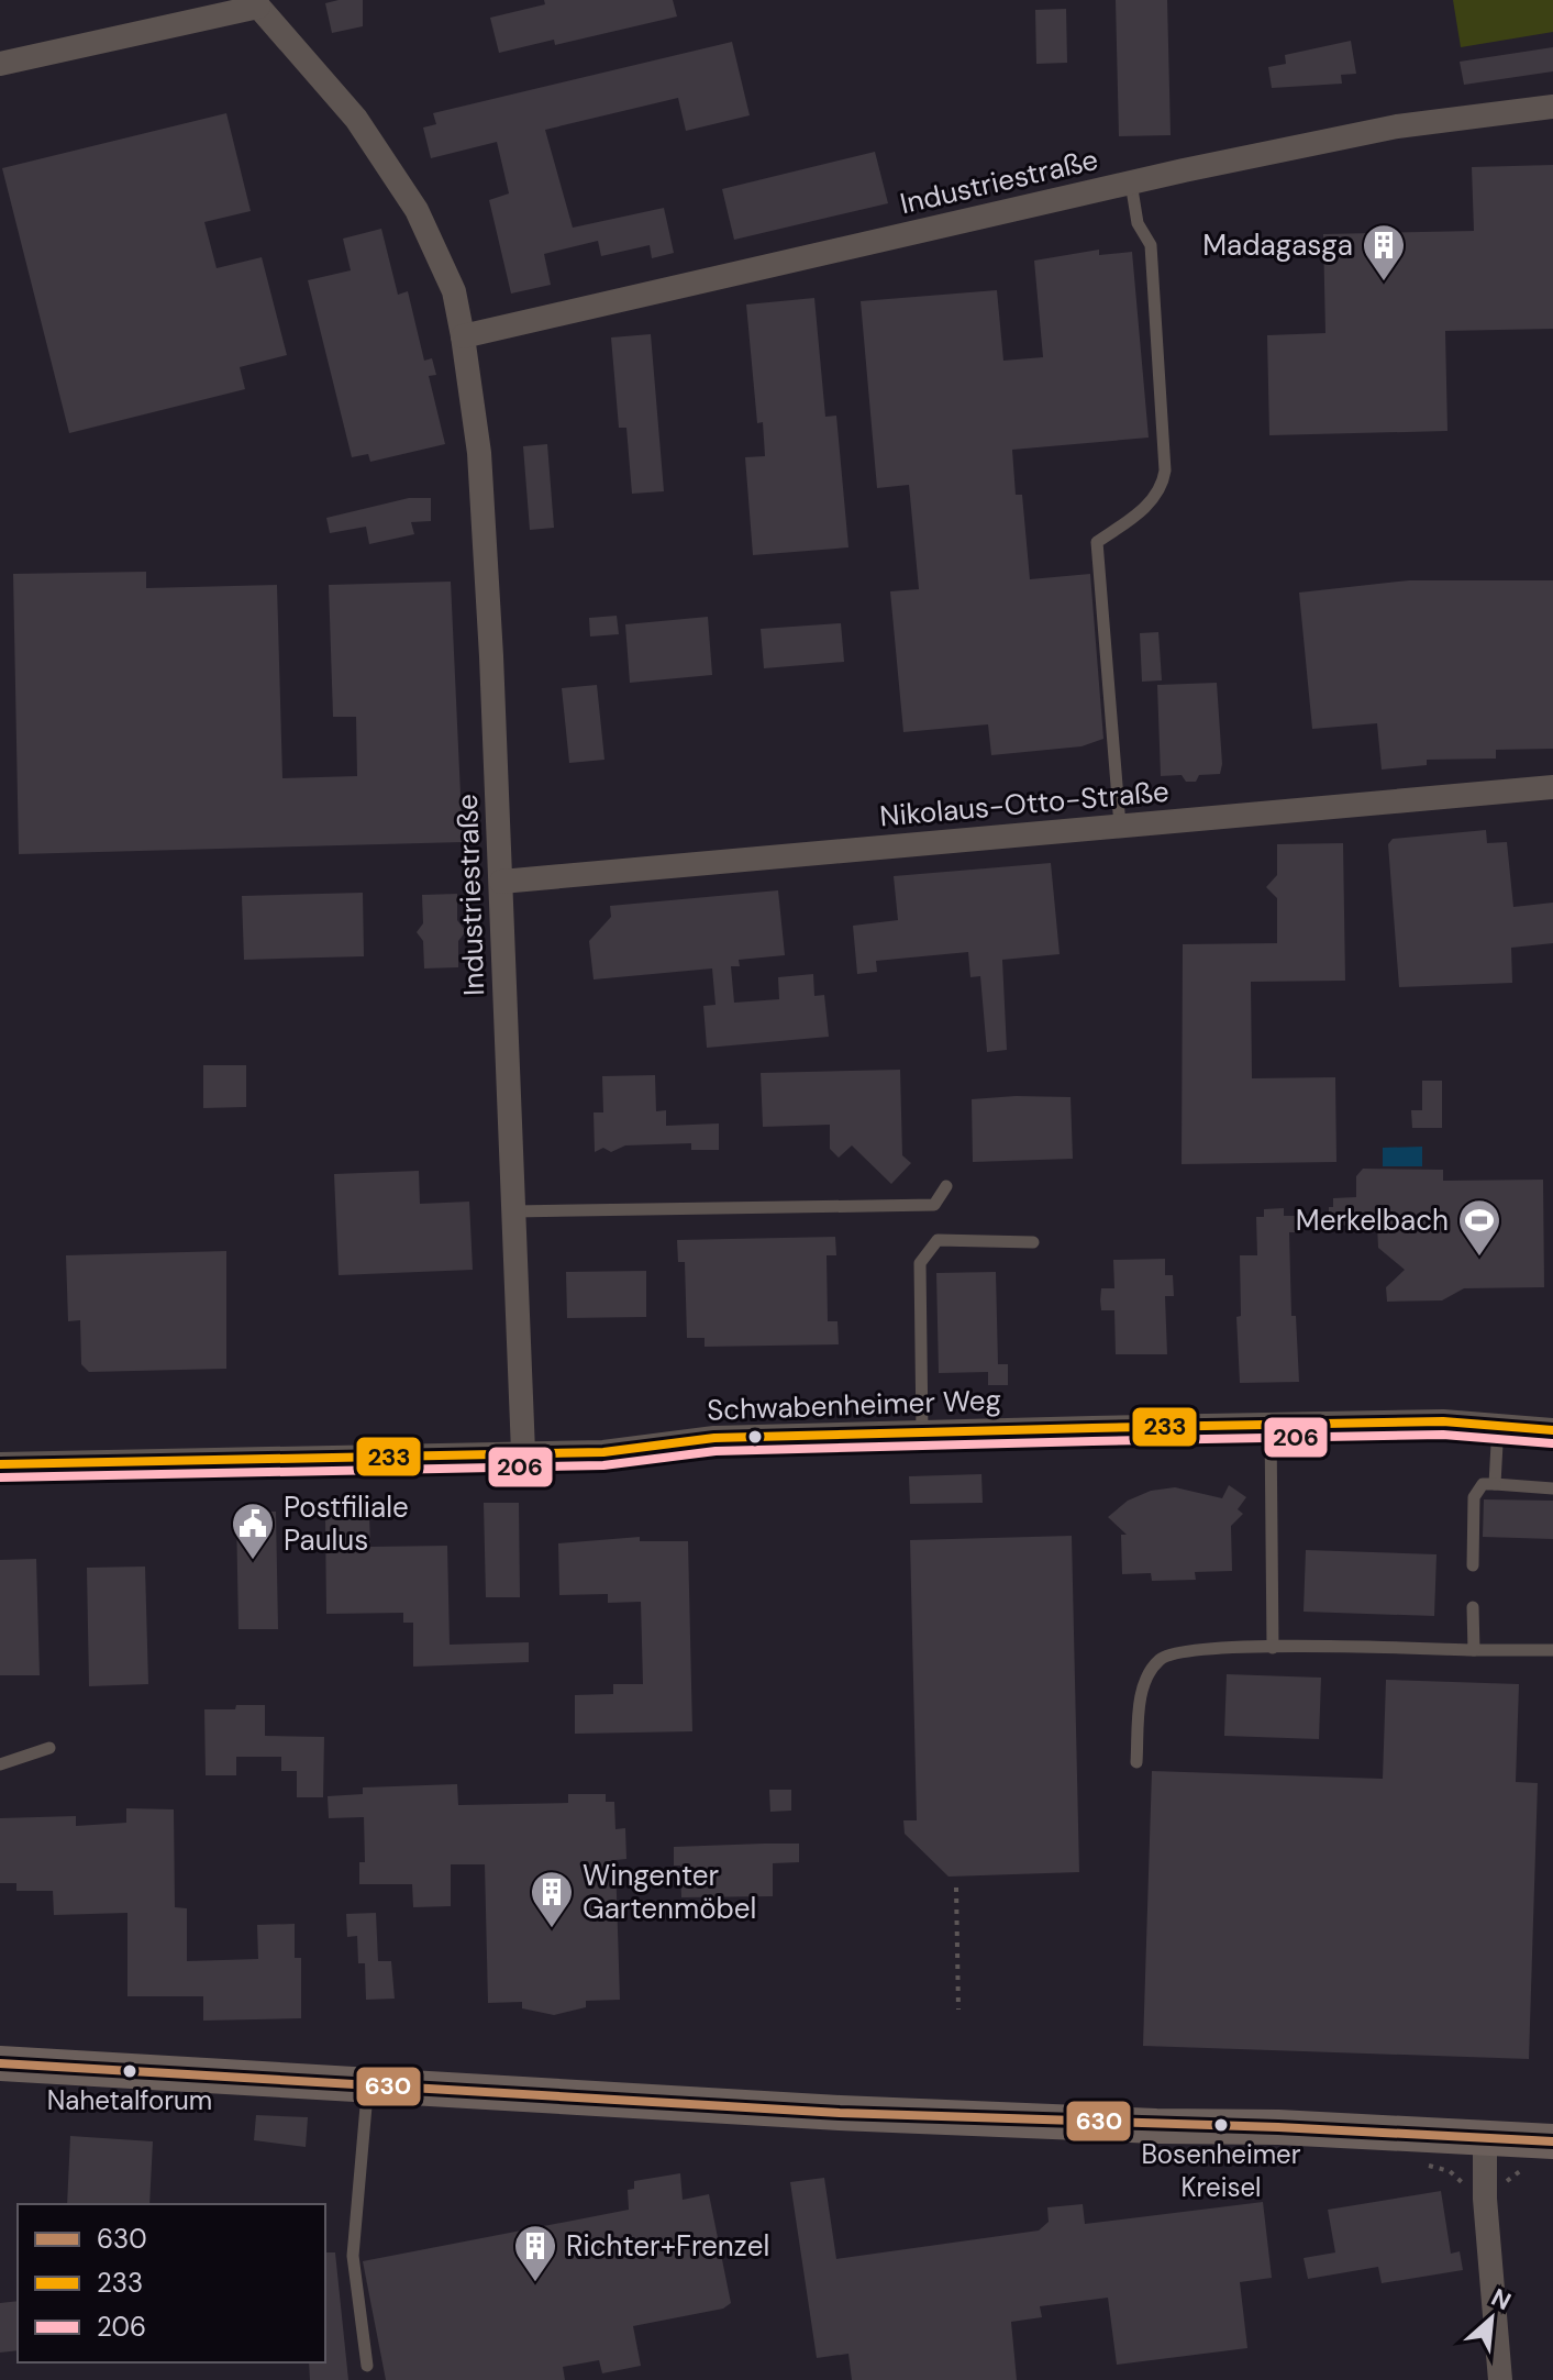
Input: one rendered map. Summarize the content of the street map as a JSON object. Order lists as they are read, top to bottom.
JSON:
{
  "streets": {
    "street": ["Industriestraße", "Nikolaus-Otto-Straße", "Schwabenheimer Weg"]
  },
  "crossings": [
    ["Industriestraße", "Nikolaus-Otto-Straße"],
    ["Industriestraße", "Schwabenheimer Weg"]
  ],
  "places": {
    "building": ["Madagasga", "Wingenter Gartenmöbel", "Richter+Frenzel"],
    "sports": ["Merkelbach"],
    "public building": ["Postfiliale Paulus"],
    "other": ["Nahetalforum", "Bosenheimer Kreisel"]
  },
  "lines": ["transit line 233", "transit line 206", "transit line 630"],
  "legend": ["630", "233", "206"],
  "north": "top right"
}
